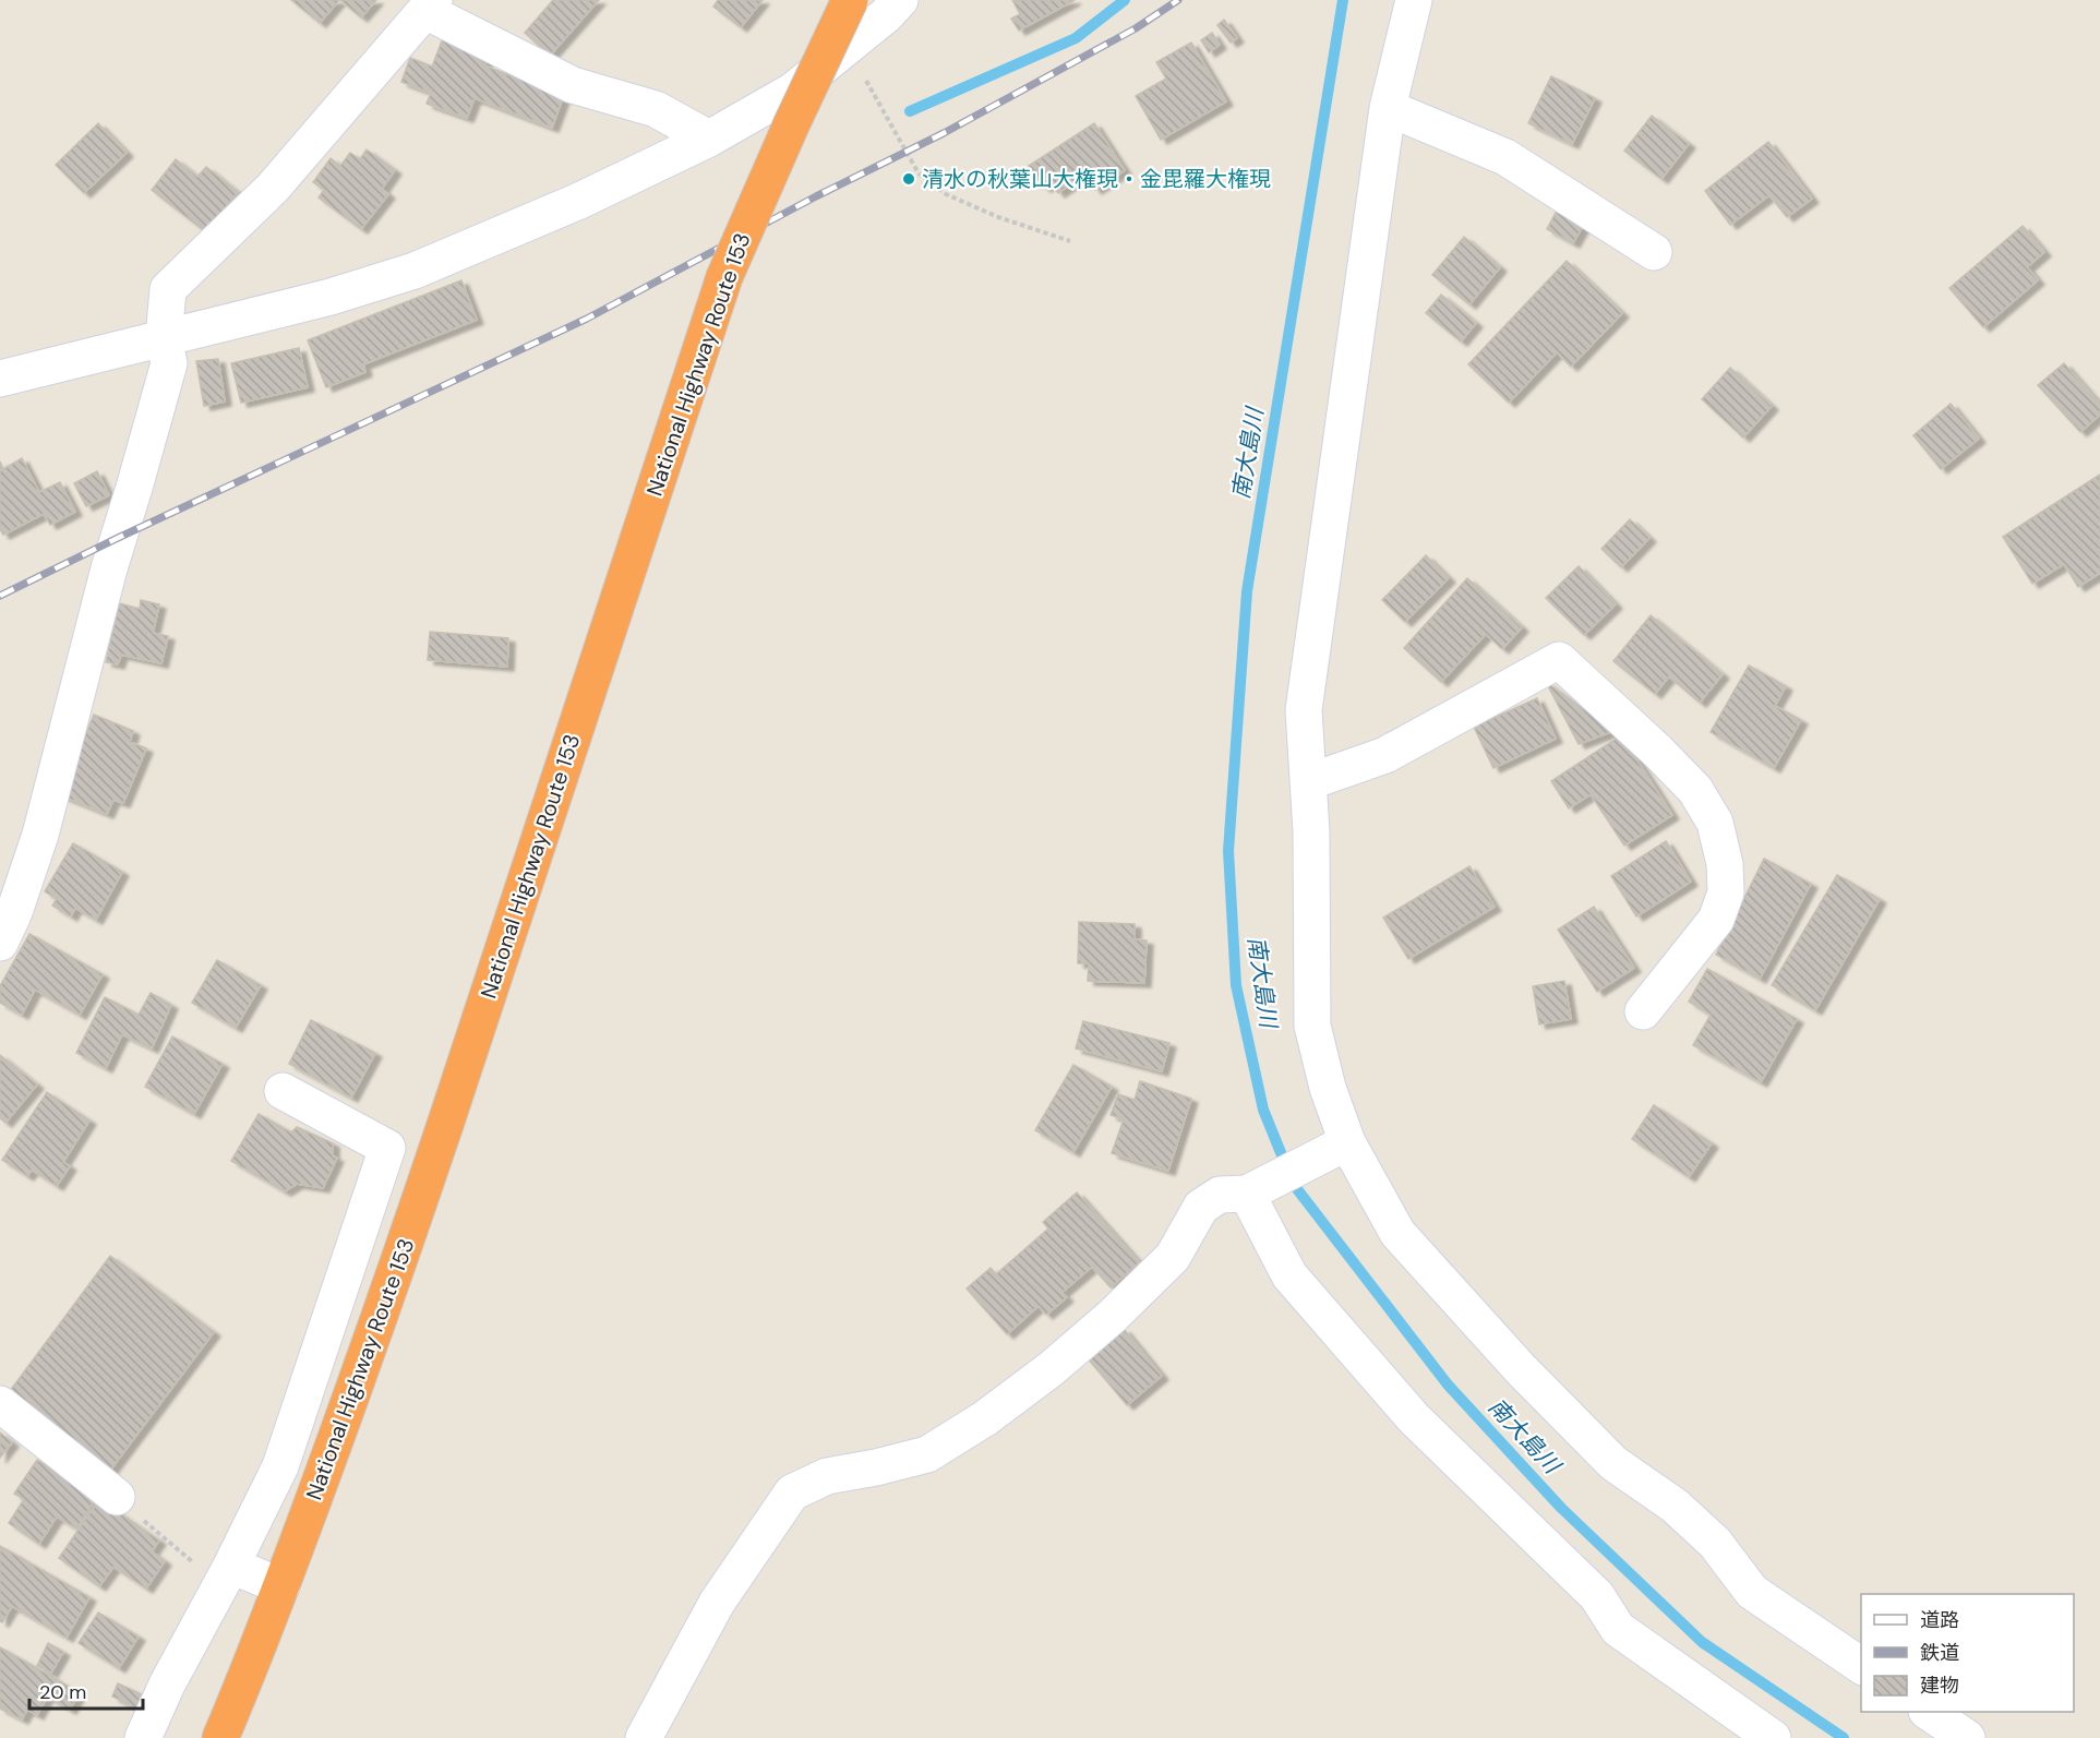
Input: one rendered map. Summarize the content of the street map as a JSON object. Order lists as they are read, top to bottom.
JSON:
{
  "streets": {
    "highway": ["National Highway Route 153"]
  },
  "water": ["南大島川"],
  "places": ["清水の秋葉山大権現・金毘羅大権現"],
  "legend": ["道路", "鉄道", "建物"],
  "scale_bar": "20 m"
}
